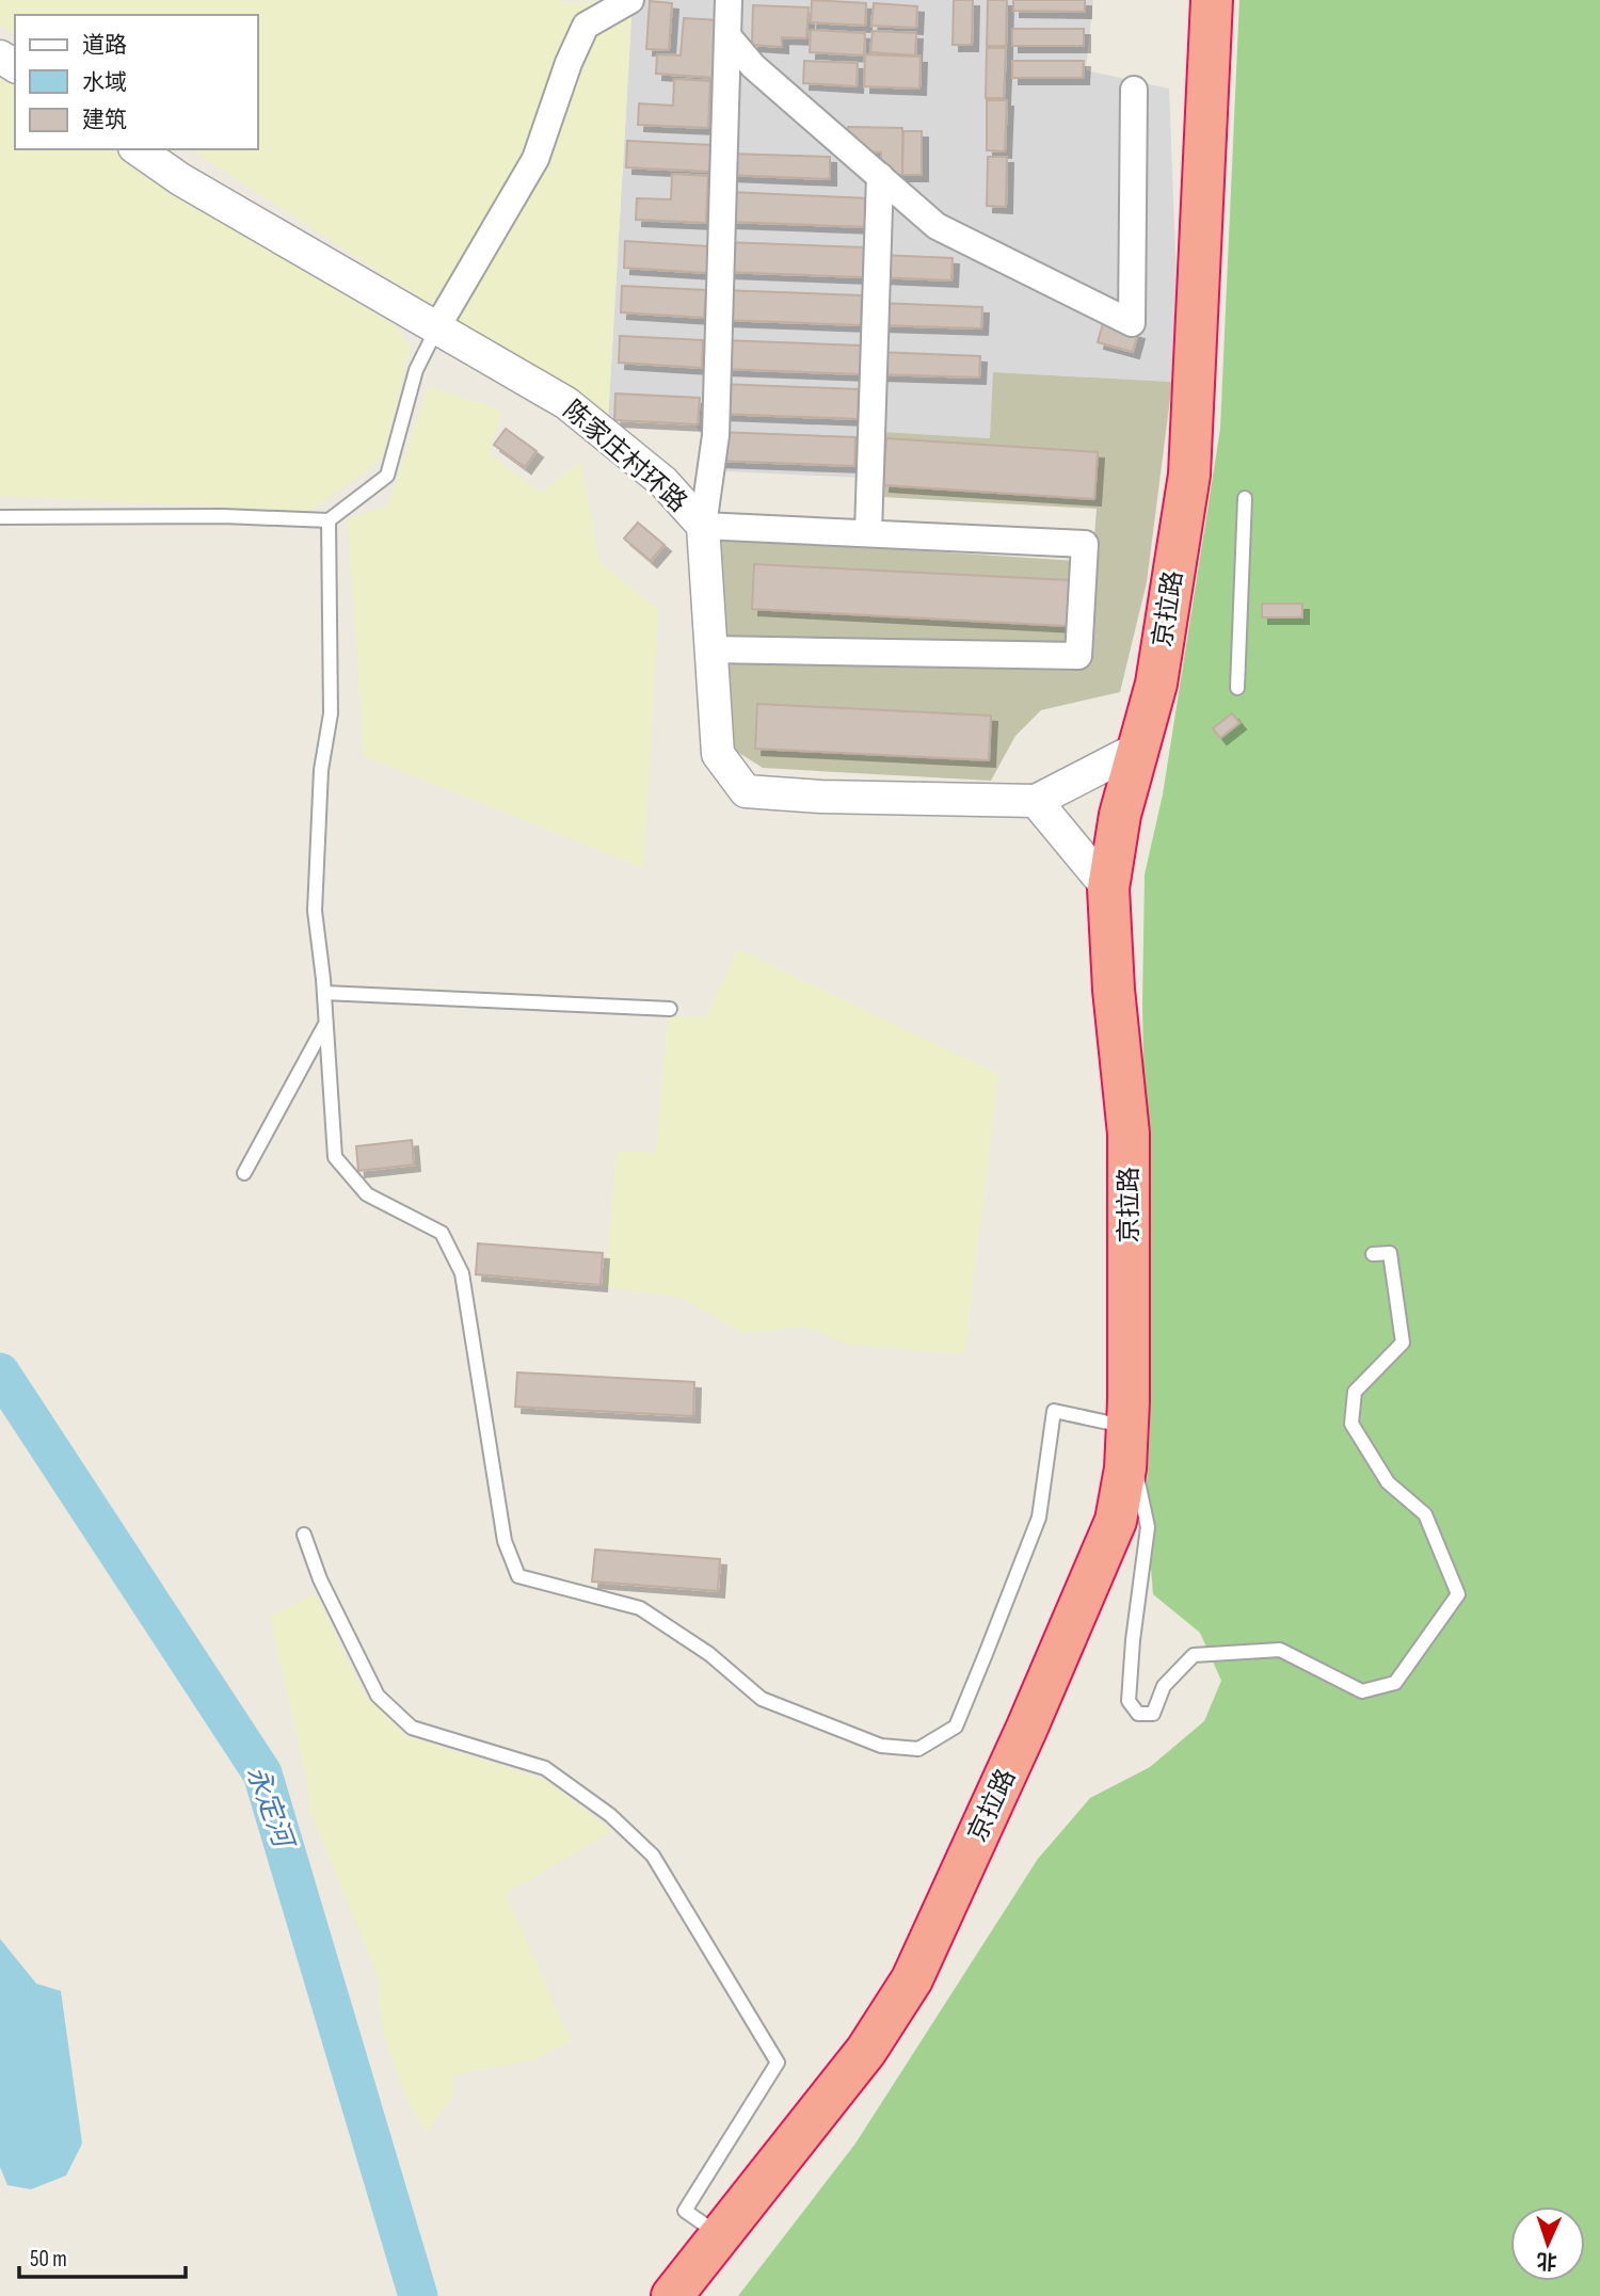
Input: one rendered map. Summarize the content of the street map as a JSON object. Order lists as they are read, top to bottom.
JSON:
{
  "streets": {
    "highway": ["京拉路"],
    "street": ["陈家庄村环路"]
  },
  "water": ["永定河"],
  "legend": ["道路", "水域", "建筑"],
  "scale_bar": "50 m",
  "north": "bottom"
}
